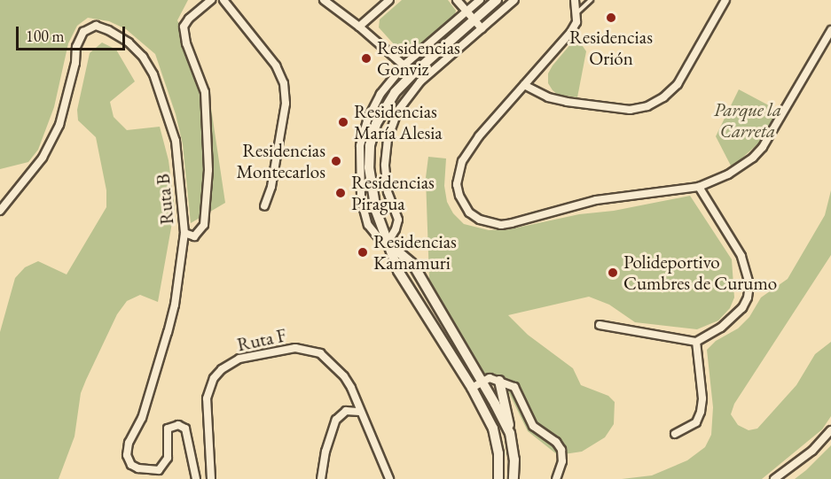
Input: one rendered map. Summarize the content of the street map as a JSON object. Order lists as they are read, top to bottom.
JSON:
{
  "streets": {
    "street": ["Ruta B", "Ruta F"]
  },
  "parks": ["Parque la Carreta"],
  "places": [
    "Residencias Orión",
    "Residencias Gonviz",
    "Residencias María Alesia",
    "Residencias Montecarlos",
    "Residencias Piragua",
    "Residencias Kamamuri",
    "Polideportivo Cumbres de Curumo"
  ],
  "scale_bar": "100 m"
}
